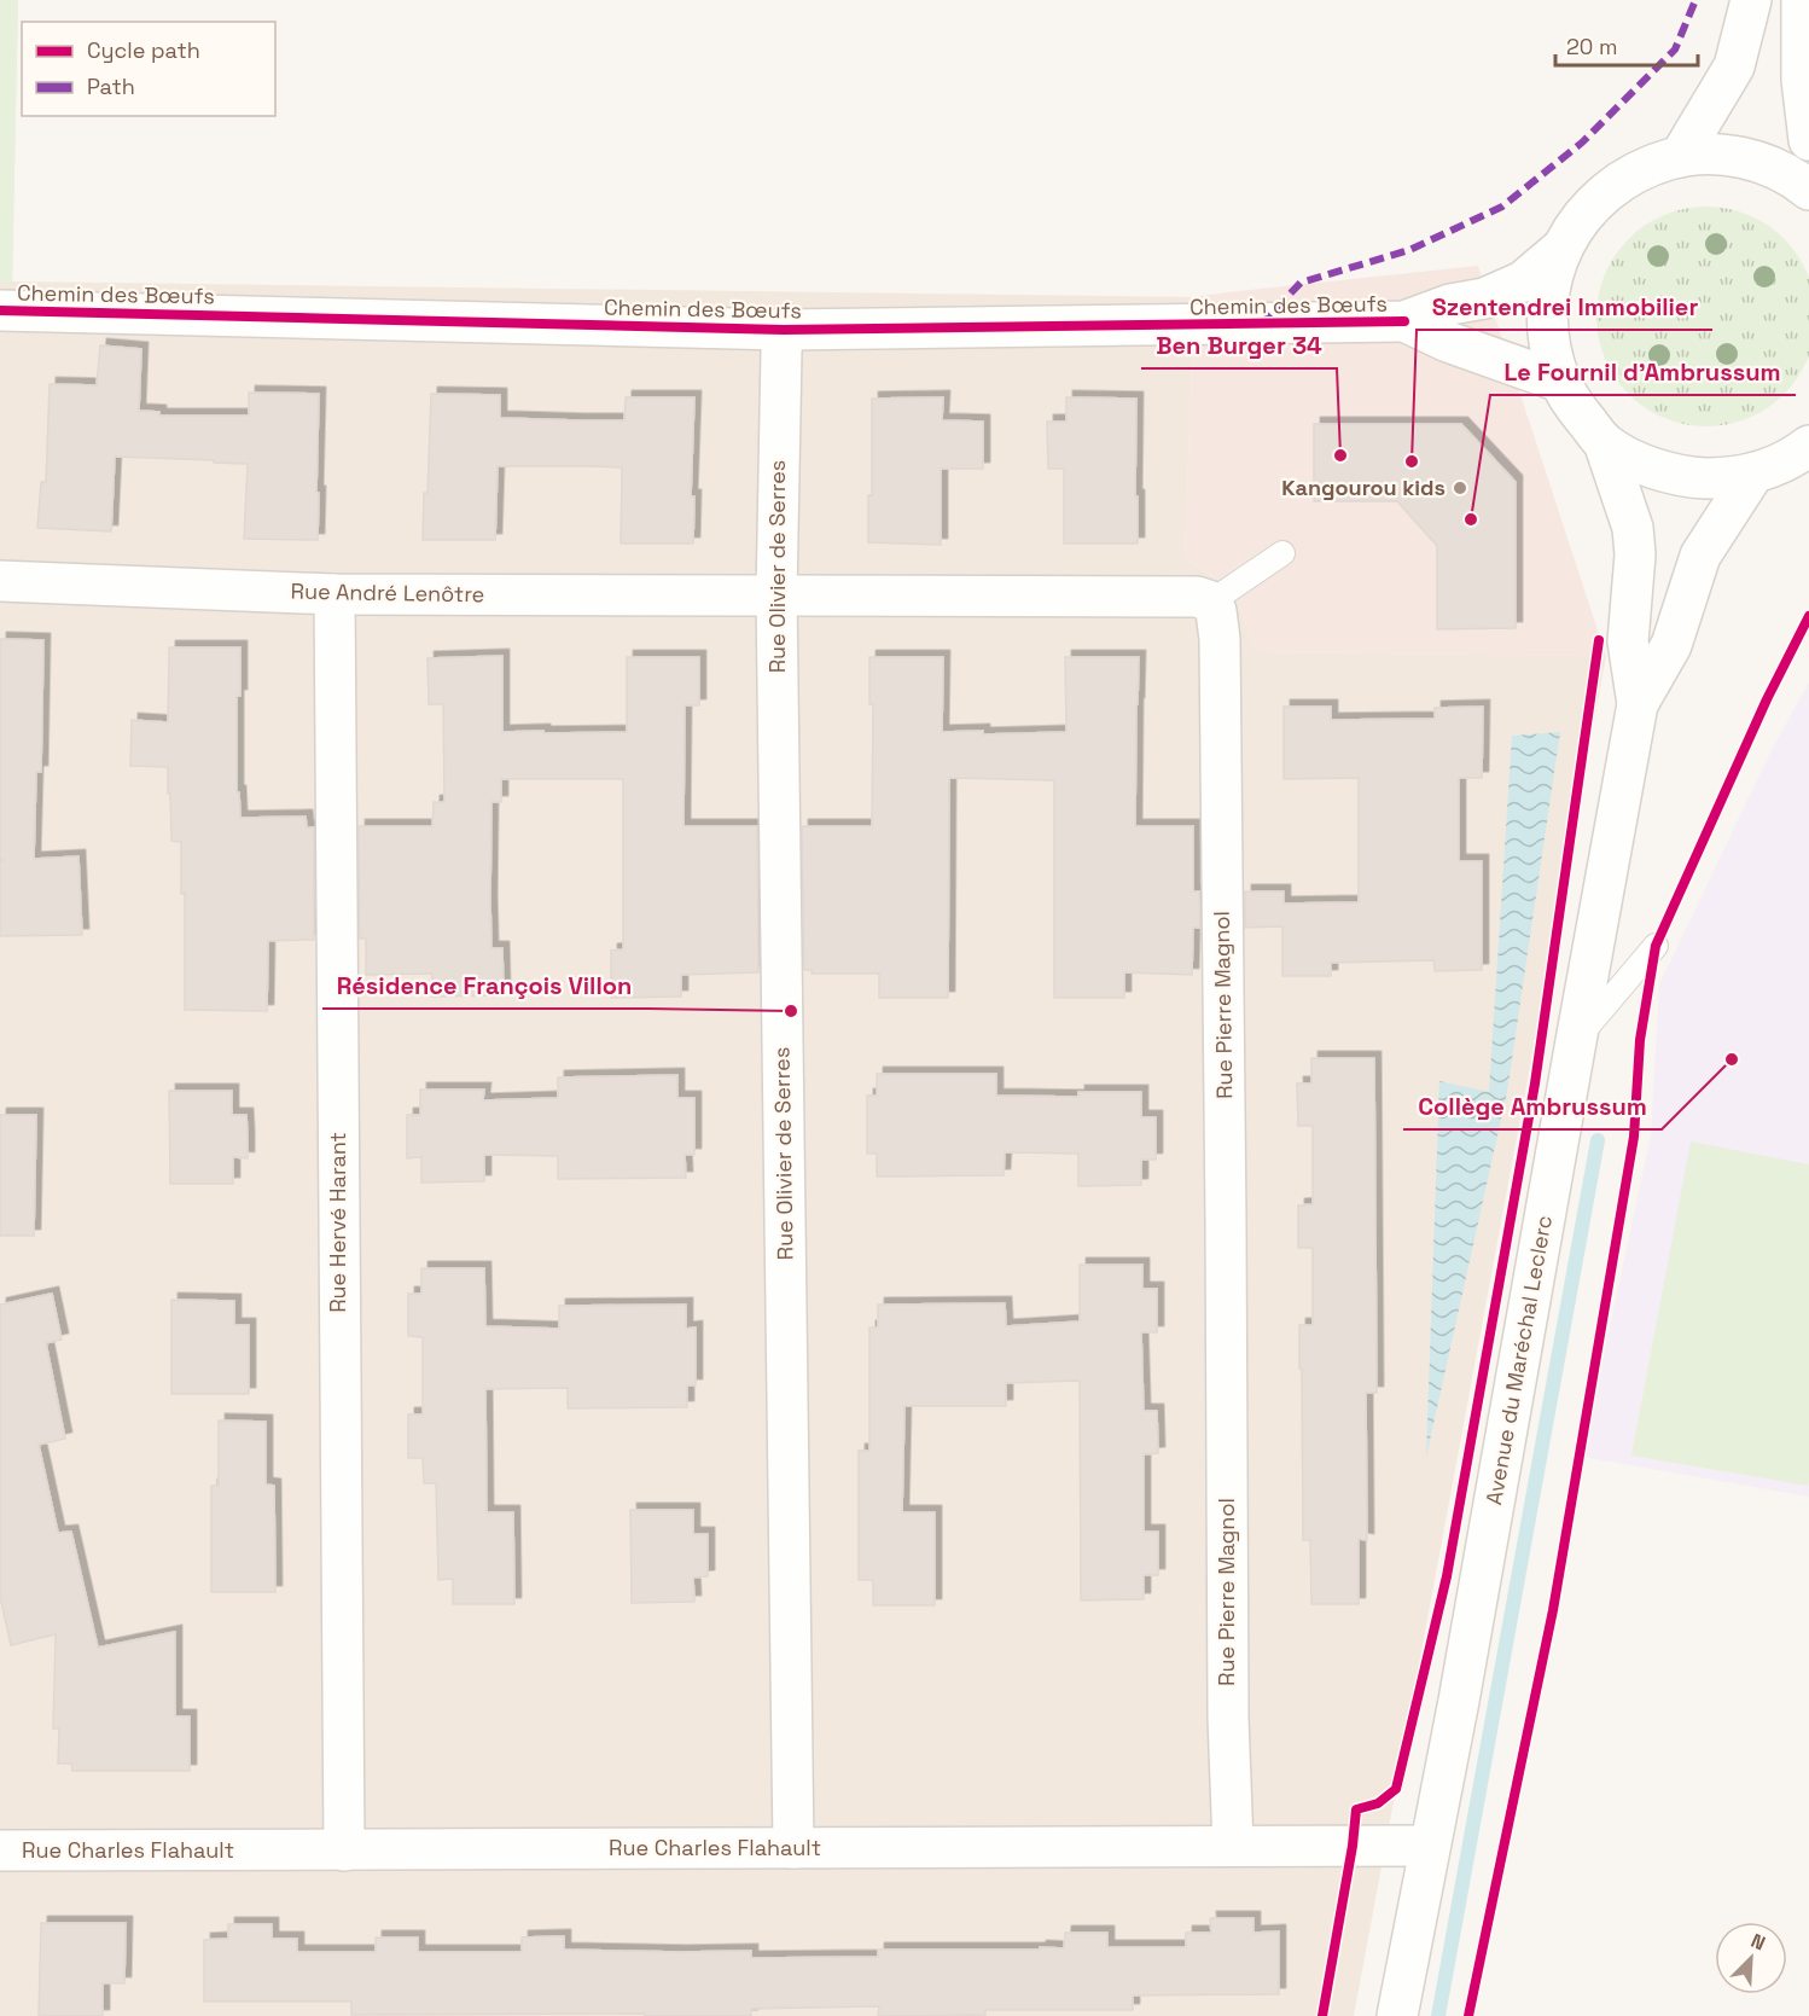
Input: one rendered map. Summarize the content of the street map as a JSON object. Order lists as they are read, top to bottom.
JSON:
{
  "streets": {
    "street": [
      "Chemin des Bœufs",
      "Rue Olivier de Serres",
      "Rue André Lenôtre",
      "Rue Pierre Magnol",
      "Rue Hervé Harant",
      "Avenue du Maréchal Leclerc",
      "Rue Charles Flahault"
    ]
  },
  "crossings": [
    ["Chemin des Bœufs", "Rue Olivier de Serres"],
    ["Rue Olivier de Serres", "Rue André Lenôtre"],
    ["Rue Olivier de Serres", "Rue Charles Flahault"],
    ["Rue André Lenôtre", "Rue Hervé Harant"],
    ["Rue Pierre Magnol", "Rue Charles Flahault"],
    ["Rue Hervé Harant", "Rue Charles Flahault"],
    ["Avenue du Maréchal Leclerc", "Rue Charles Flahault"]
  ],
  "places": [
    "Ben Burger 34",
    "Szentendrei Immobilier",
    "Kangourou kids",
    "Le Fournil d’Ambrussum",
    "Résidence François Villon",
    "Collège Ambrussum"
  ],
  "legend": ["Cycle path", "Path"],
  "scale_bar": "20 m",
  "north": "top right"
}
